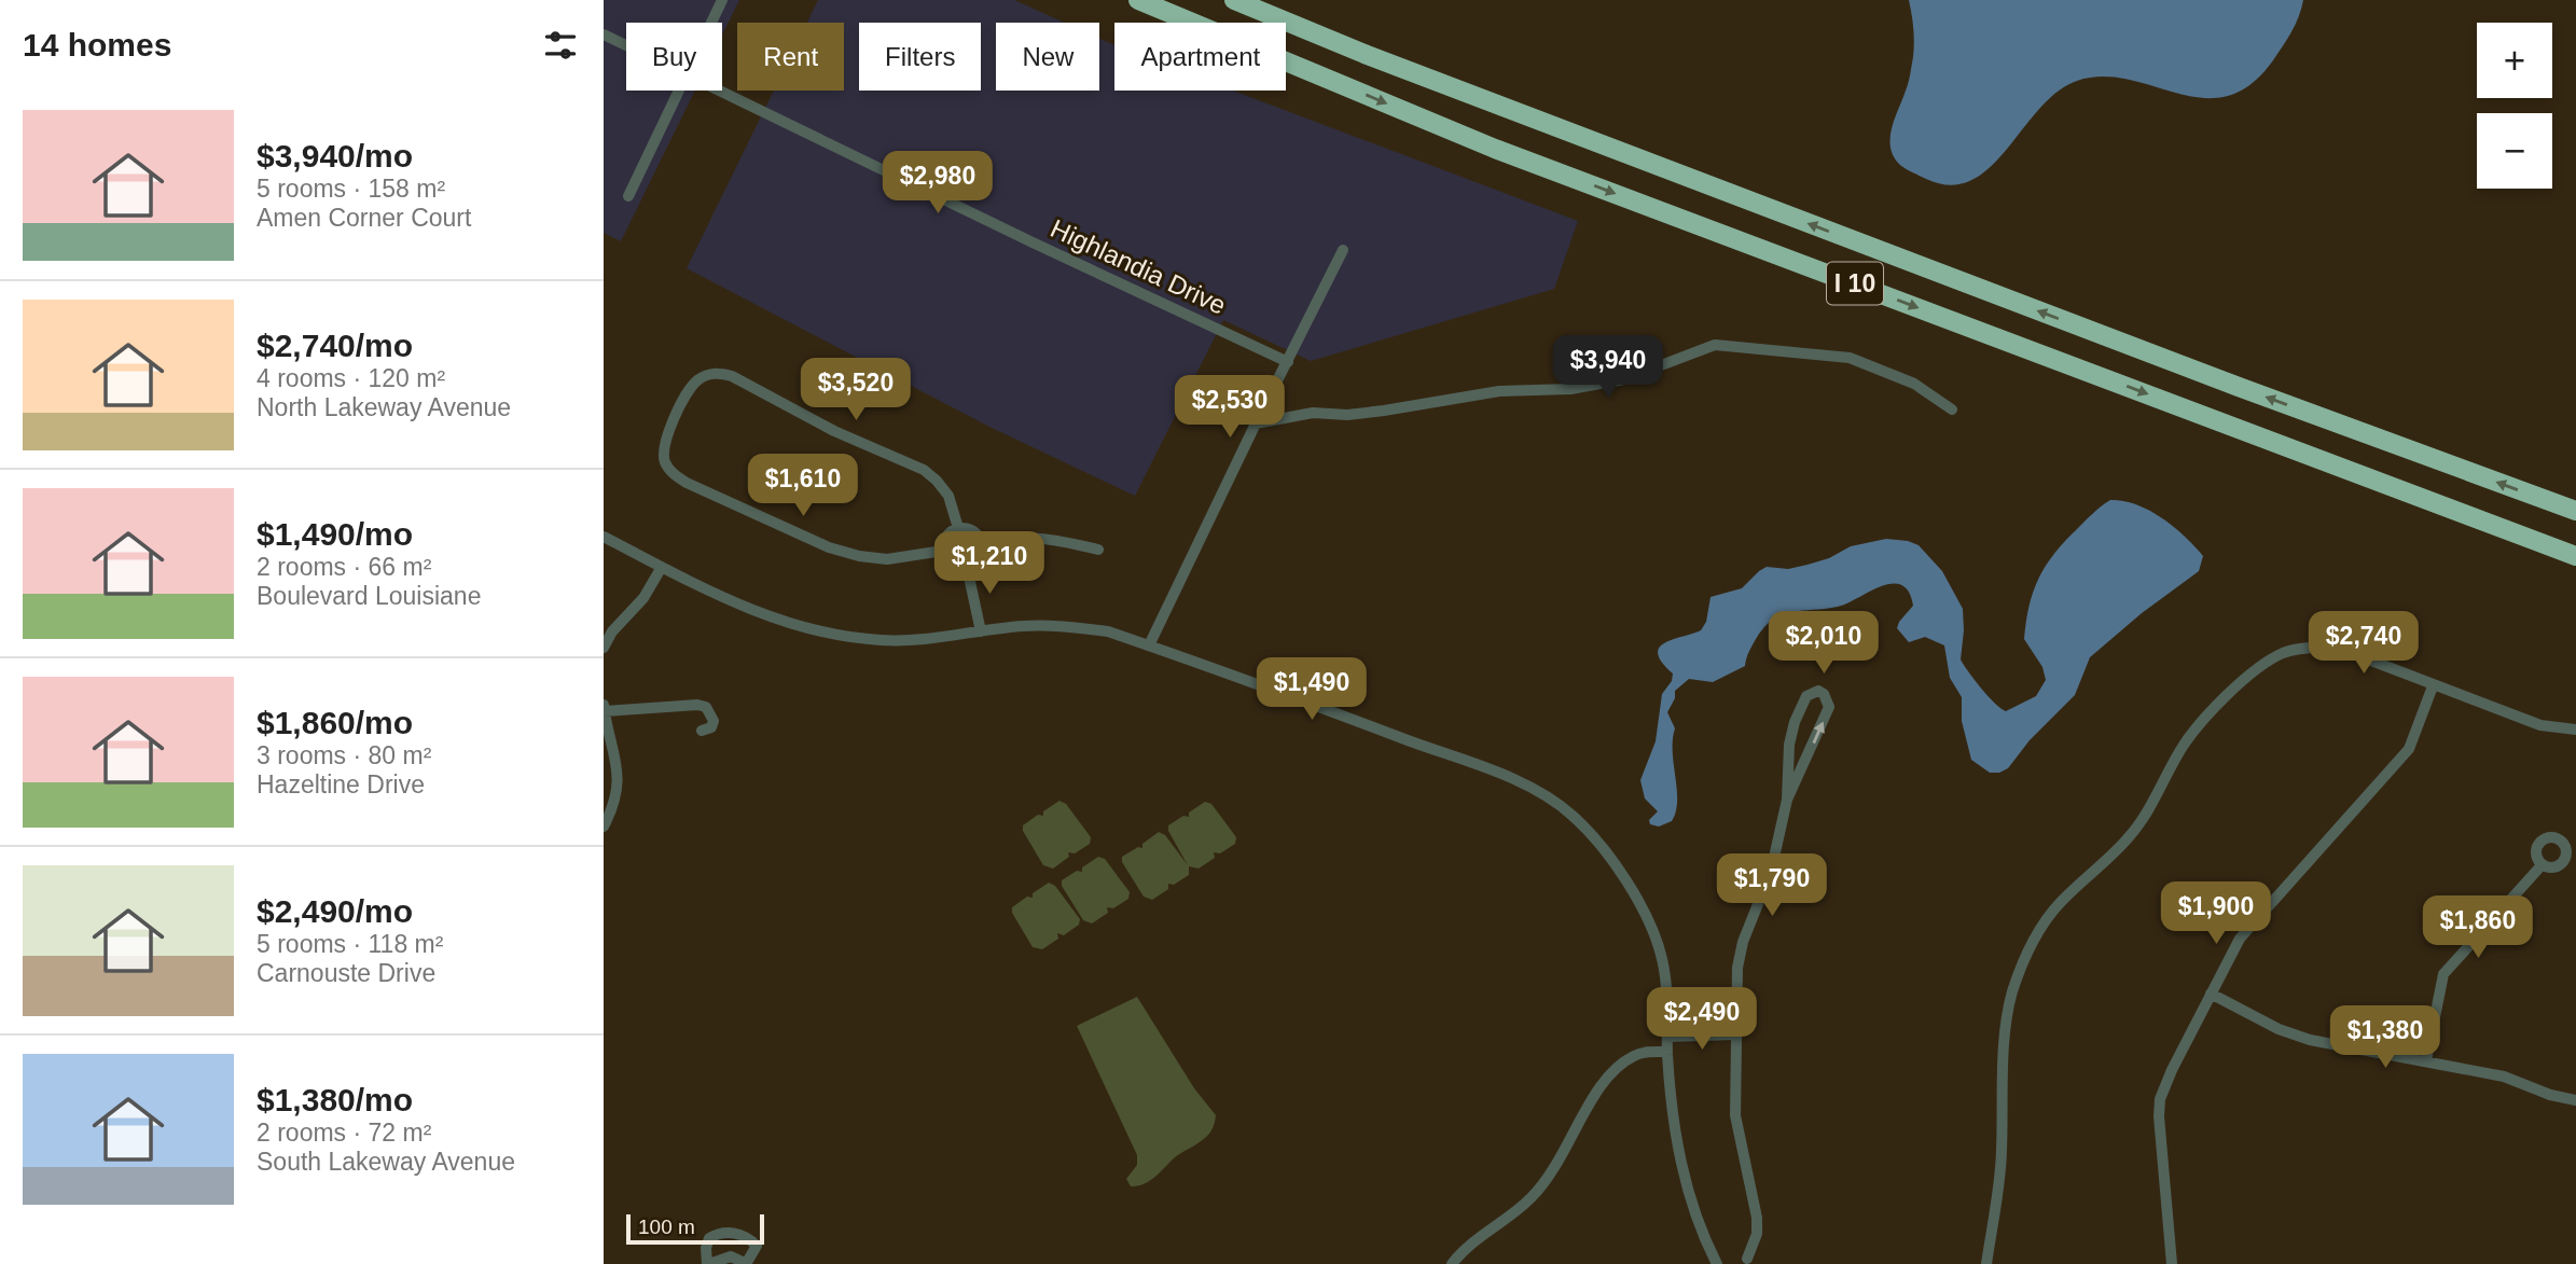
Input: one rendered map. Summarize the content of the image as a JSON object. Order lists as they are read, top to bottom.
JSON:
{
  "streets": {
    "highway": ["I 10"],
    "street": ["Highlandia Drive"]
  },
  "scale_bar": "100 m",
  "page": {
    "heading": "14 homes",
    "map_buttons": ["+", "−"],
    "chip": [
      "Buy",
      "Rent",
      "Filters",
      "New",
      "Apartment"
    ],
    "list": [
      {
        "name": "$3,940/mo",
        "note": "5 rooms · 158 m² · Amen Corner Court"
      },
      {
        "name": "$2,740/mo",
        "note": "4 rooms · 120 m² · North Lakeway Avenue"
      },
      {
        "name": "$1,490/mo",
        "note": "2 rooms · 66 m² · Boulevard Louisiane"
      },
      {
        "name": "$1,860/mo",
        "note": "3 rooms · 80 m² · Hazeltine Drive"
      },
      {
        "name": "$2,490/mo",
        "note": "5 rooms · 118 m² · Carnouste Drive"
      },
      {
        "name": "$1,380/mo",
        "note": "2 rooms · 72 m² · South Lakeway Avenue"
      }
    ],
    "price": [
      "$2,980",
      "$3,940",
      "$3,520",
      "$2,530",
      "$1,610",
      "$1,210",
      "$2,010",
      "$2,740",
      "$1,490",
      "$1,790",
      "$1,900",
      "$1,860",
      "$2,490",
      "$1,380"
    ],
    "scale": "100 m"
  }
}
